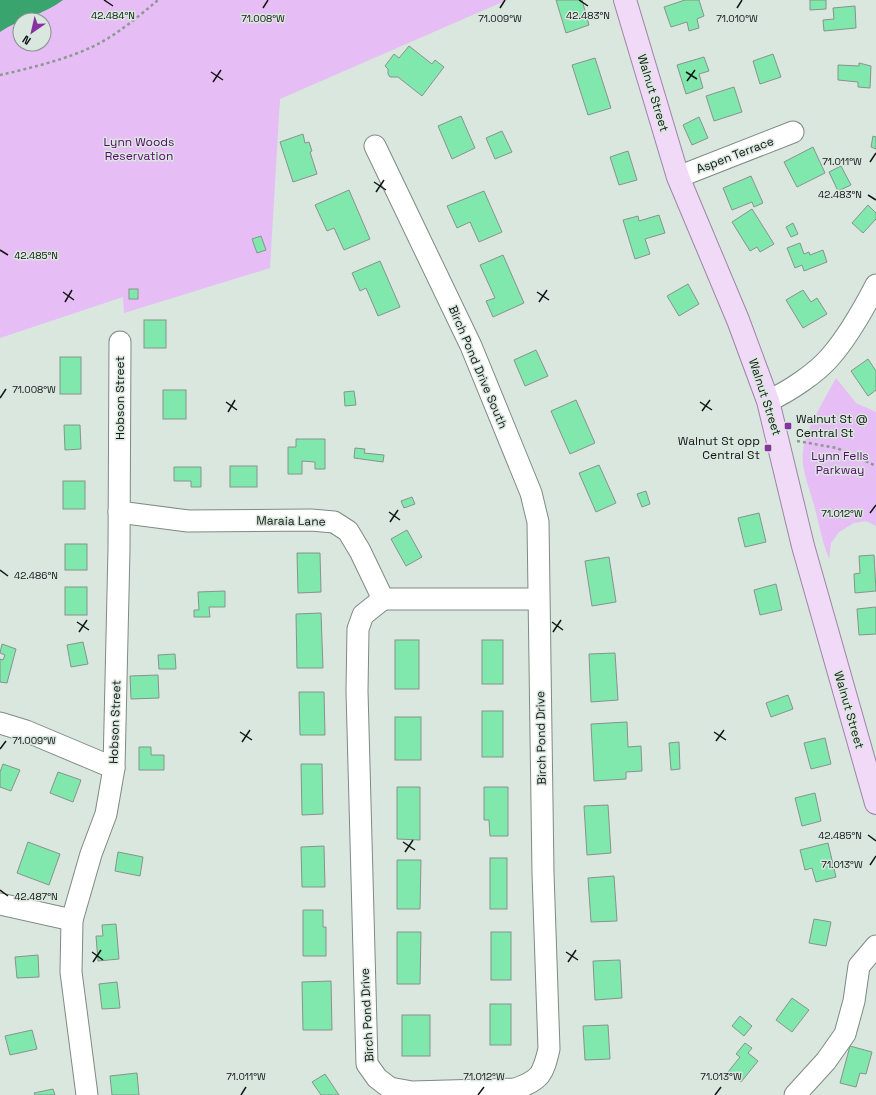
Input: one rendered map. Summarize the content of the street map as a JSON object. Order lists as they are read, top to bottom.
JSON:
{
  "streets": {
    "main road": ["Walnut Street"],
    "street": [
      "Aspen Terrace",
      "Birch Pond Drive South",
      "Hobson Street",
      "Maraia Lane",
      "Birch Pond Drive"
    ]
  },
  "crossings": [
    ["Walnut Street", "Aspen Terrace"],
    ["Birch Pond Drive South", "Birch Pond Drive"],
    ["Hobson Street", "Maraia Lane"],
    ["Maraia Lane", "Birch Pond Drive"]
  ],
  "parks": ["Lynn Woods Reservation", "Lynn Fells Parkway"],
  "places": {
    "transit": ["Walnut St @ Central St", "Walnut St opp Central St"]
  },
  "north": "bottom left",
  "coordinates": [
    "42.484°N",
    "42.483°N",
    "71.008°W",
    "71.009°W",
    "71.010°W",
    "71.011°W",
    "42.485°N",
    "71.012°W",
    "42.486°N",
    "71.013°W",
    "42.487°N"
  ]
}
